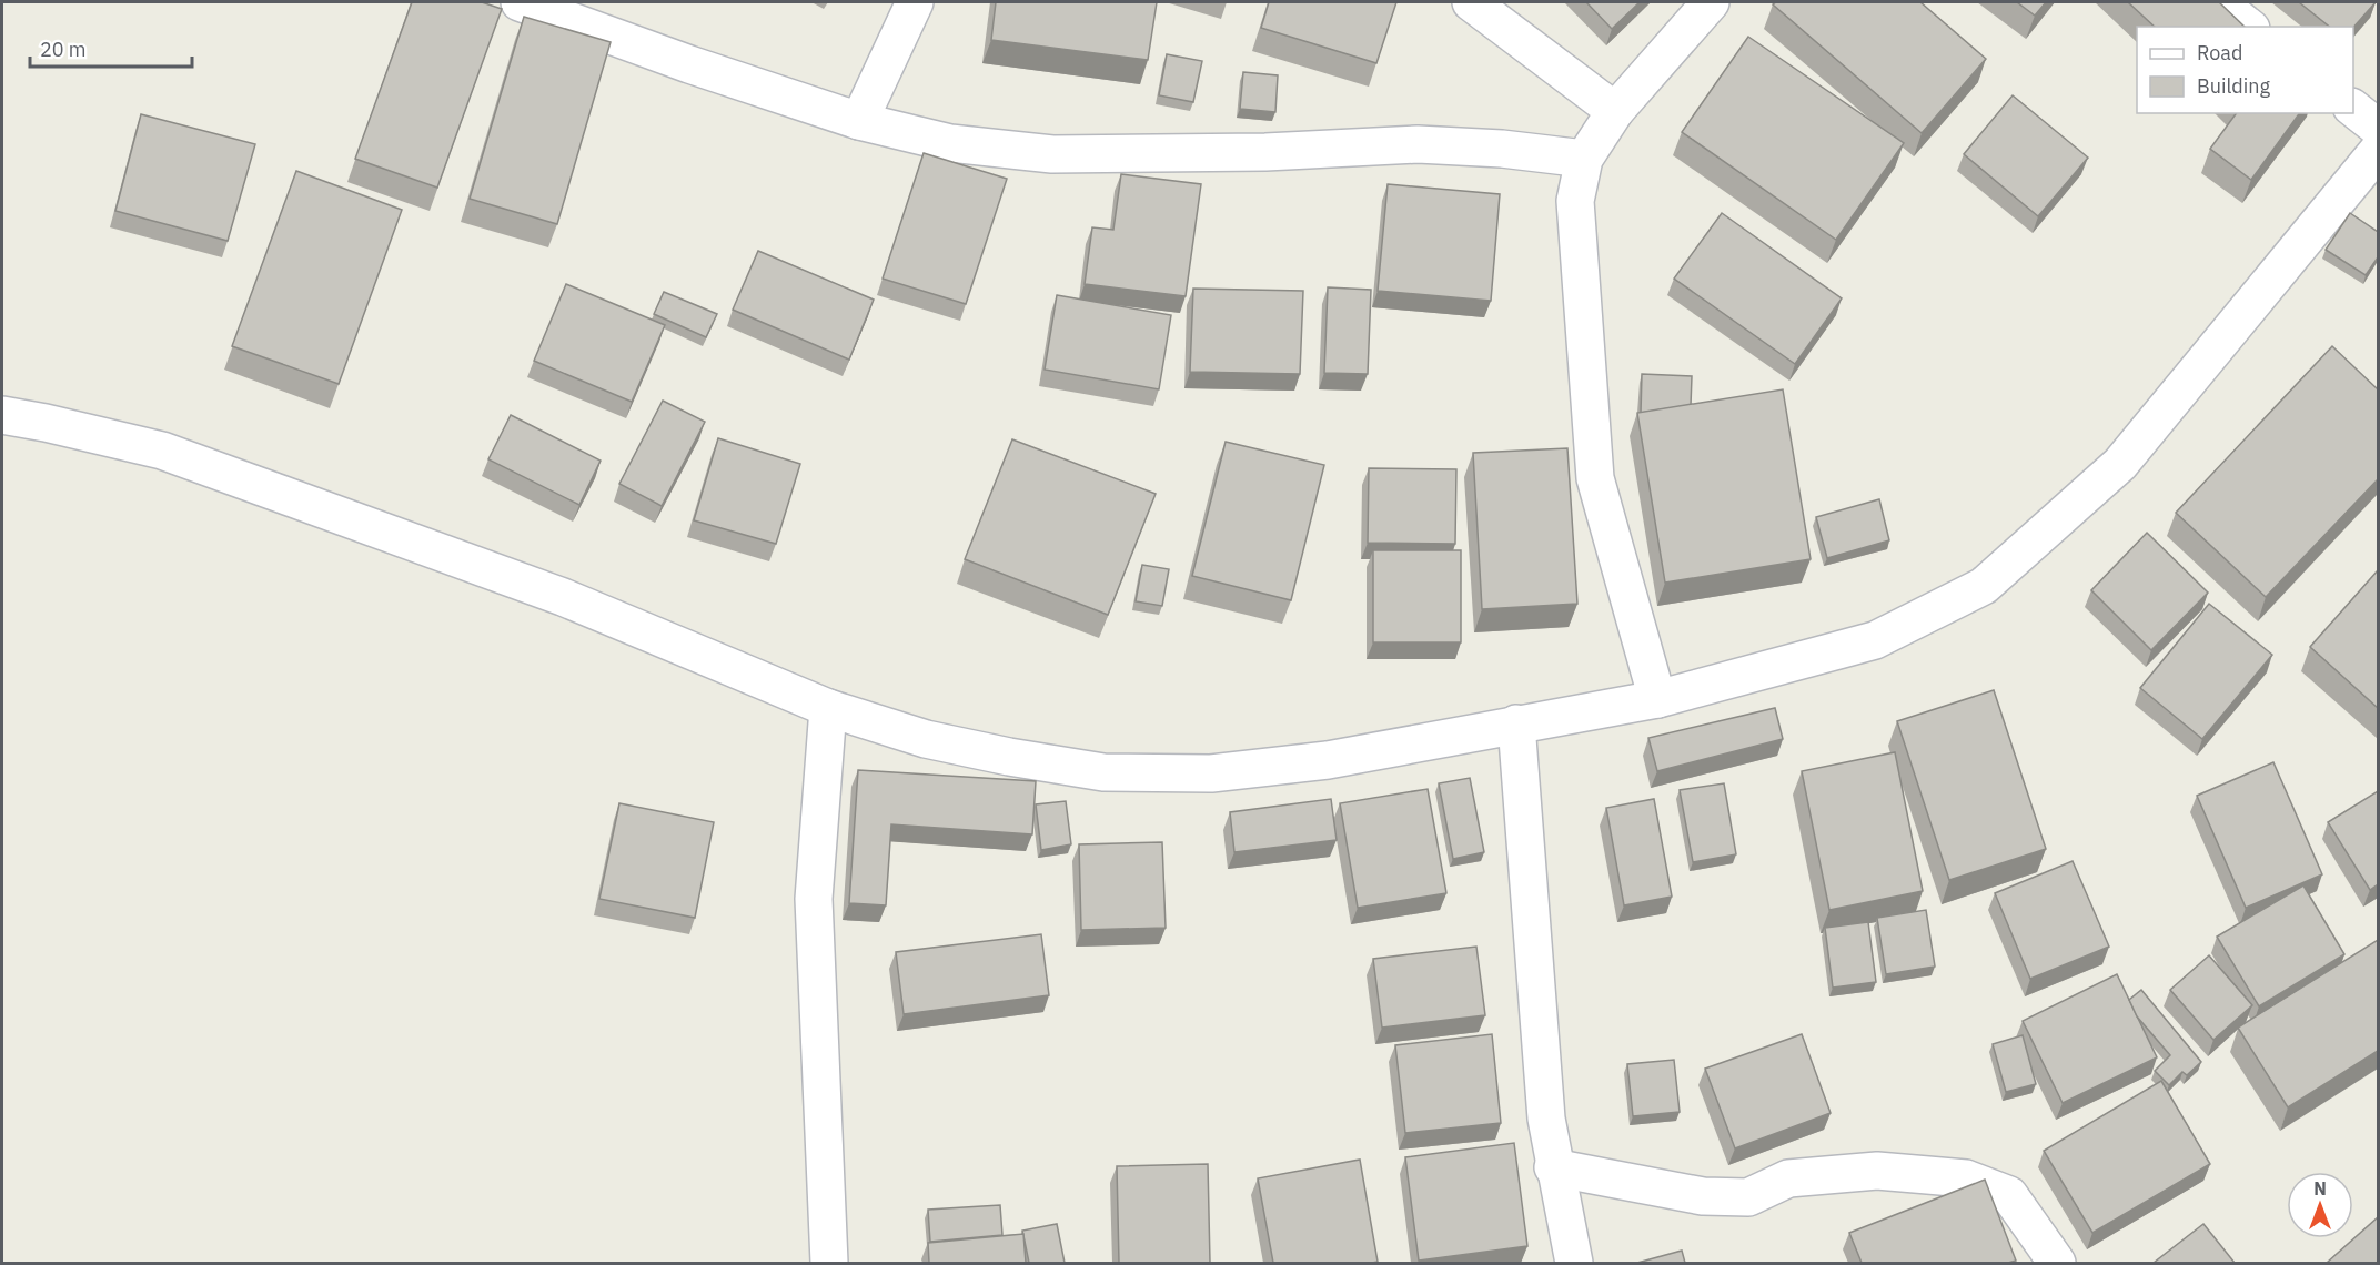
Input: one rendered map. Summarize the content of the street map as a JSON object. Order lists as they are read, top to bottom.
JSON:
{
  "legend": ["Road", "Building"],
  "scale_bar": "20 m",
  "north": "top"
}
